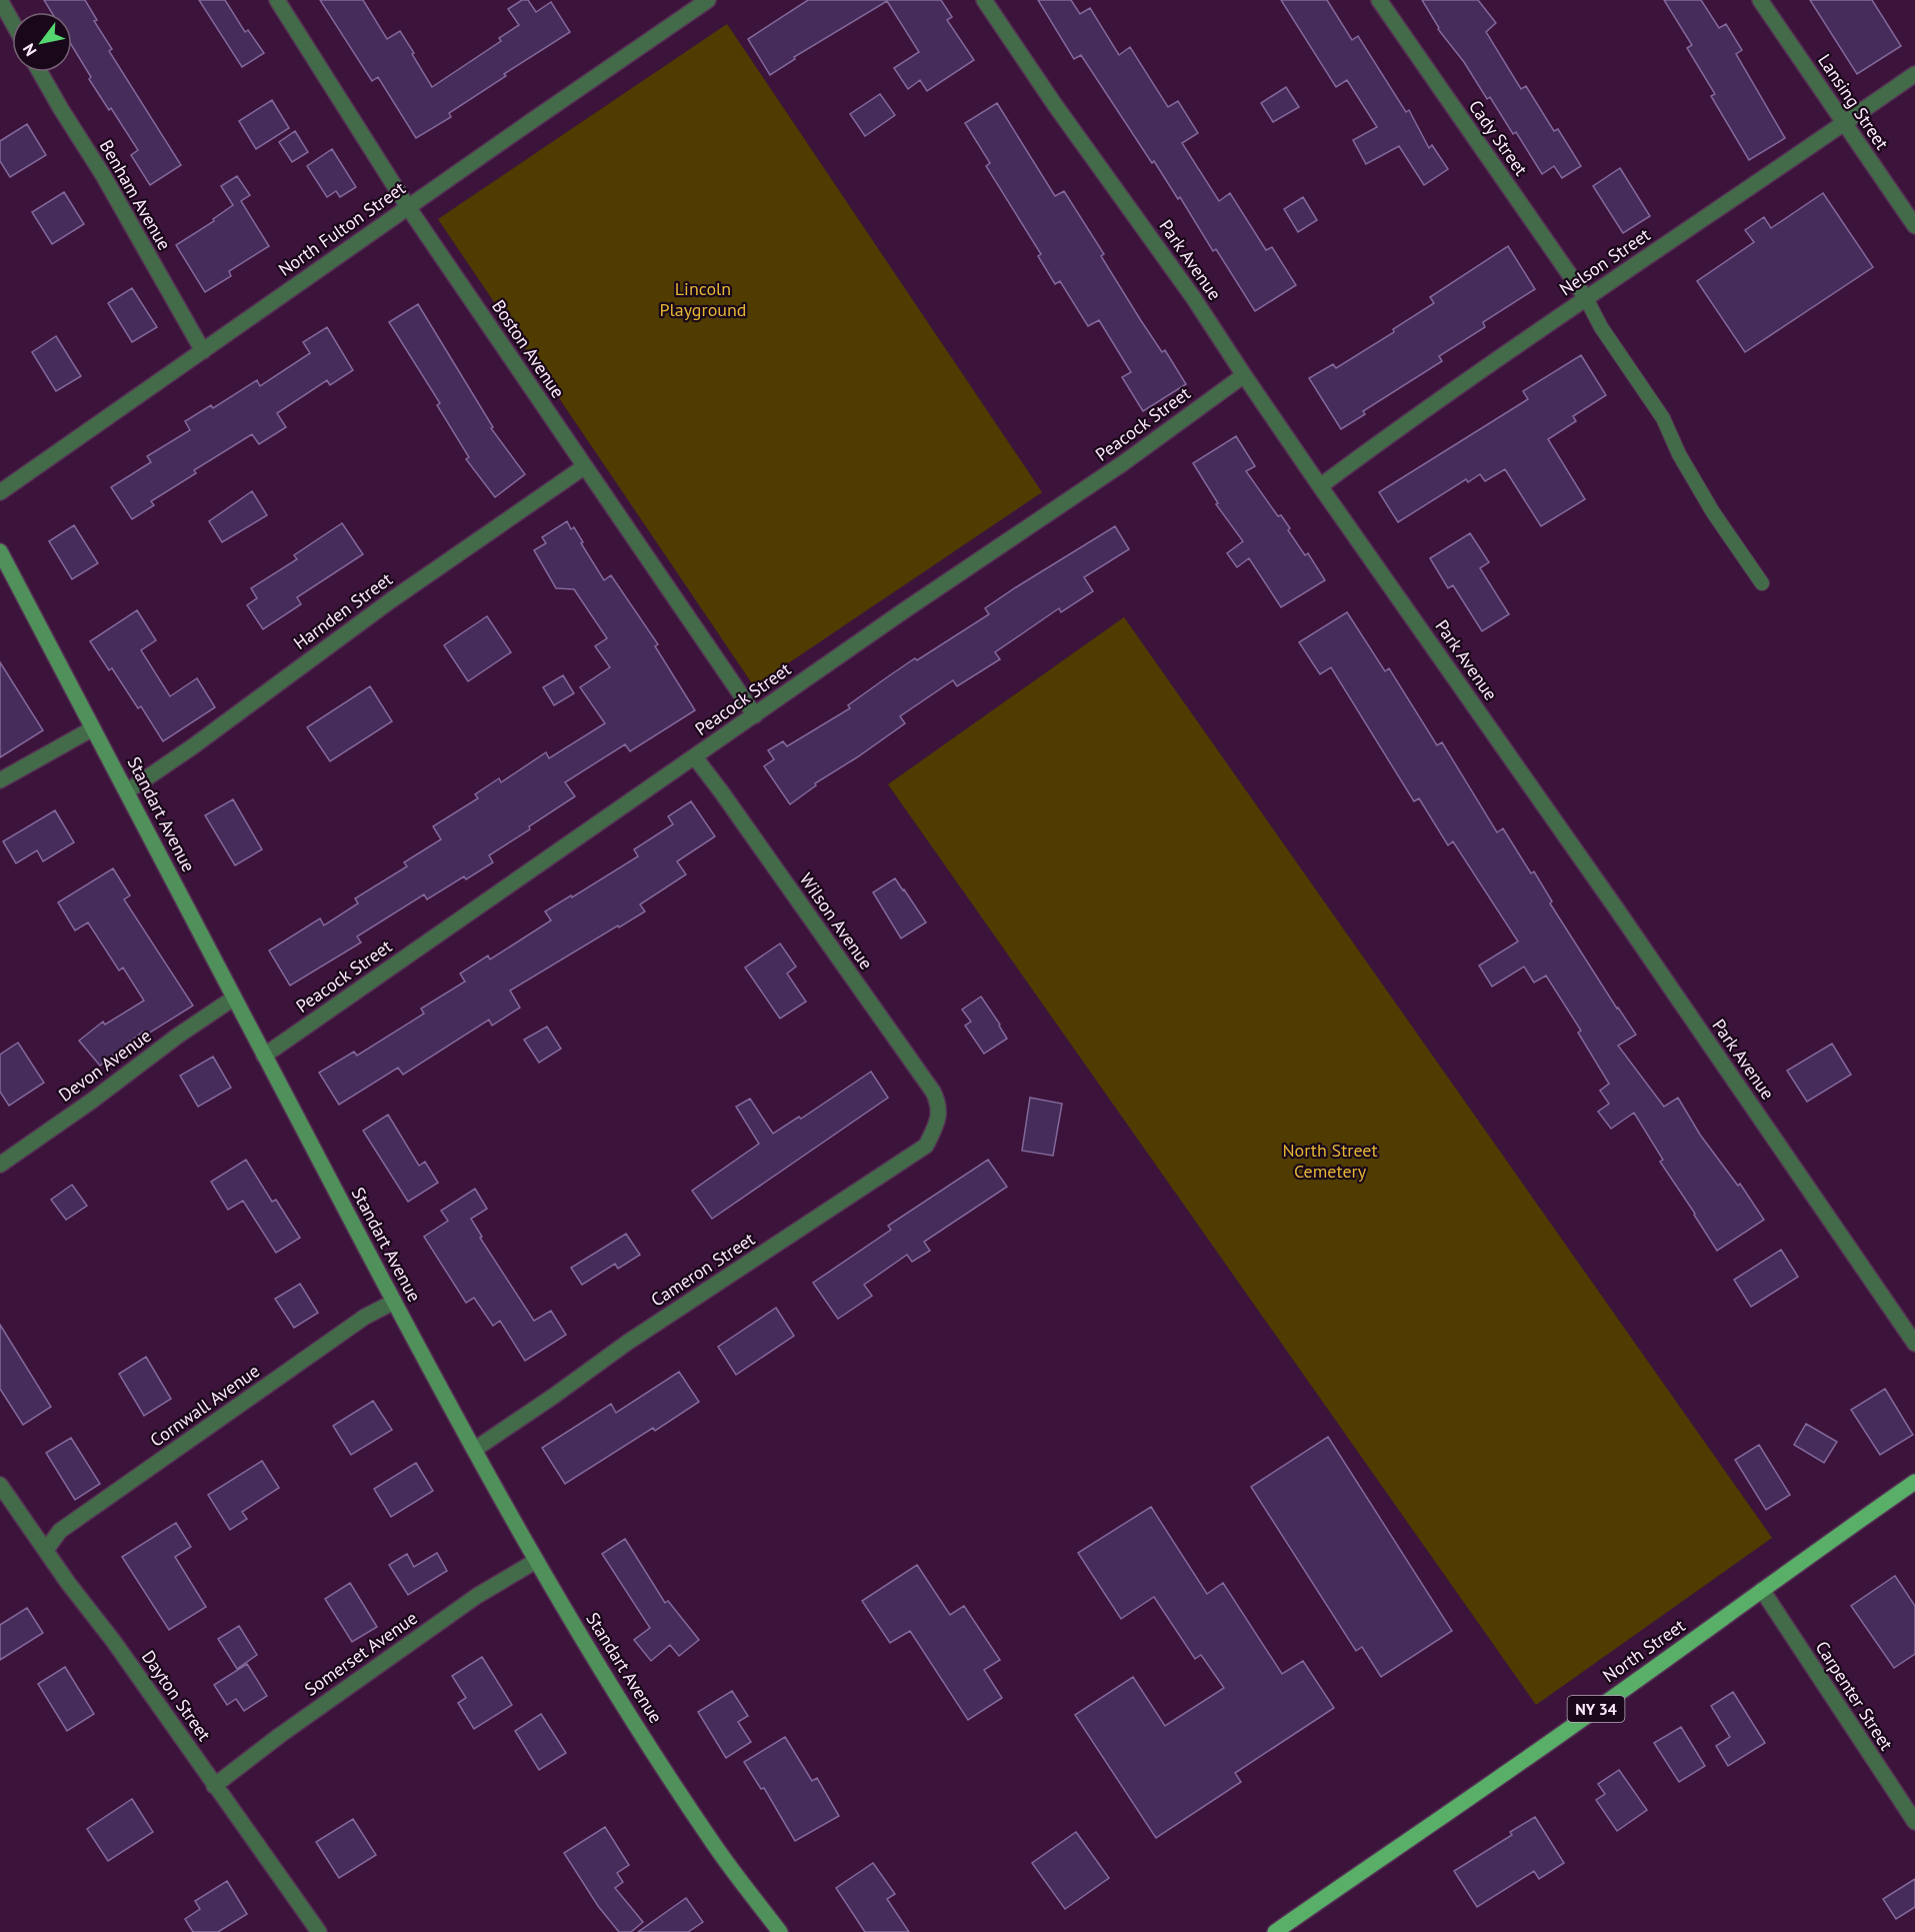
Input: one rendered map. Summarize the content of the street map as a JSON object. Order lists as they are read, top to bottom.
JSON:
{
  "streets": {
    "main road": ["North Street", "NY 34"],
    "street": [
      "Lansing Street",
      "Cady Street",
      "Benham Avenue",
      "North Fulton Street",
      "Park Avenue",
      "Nelson Street",
      "Boston Avenue",
      "Peacock Street",
      "Harnden Street",
      "Standart Avenue",
      "Wilson Avenue",
      "Devon Avenue",
      "Cameron Street",
      "Cornwall Avenue",
      "Somerset Avenue",
      "Dayton Street",
      "Carpenter Street"
    ]
  },
  "crossings": [
    ["Lansing Street", "Nelson Street"],
    ["Cady Street", "Nelson Street"],
    ["Benham Avenue", "North Fulton Street"],
    ["North Fulton Street", "Boston Avenue"],
    ["Park Avenue", "Nelson Street"],
    ["Park Avenue", "Peacock Street"],
    ["Boston Avenue", "Peacock Street"],
    ["Boston Avenue", "Harnden Street"],
    ["Peacock Street", "Standart Avenue"],
    ["Peacock Street", "Wilson Avenue"],
    ["Harnden Street", "Standart Avenue"],
    ["Standart Avenue", "Devon Avenue"],
    ["Standart Avenue", "Cameron Street"],
    ["Standart Avenue", "Cornwall Avenue"],
    ["Standart Avenue", "Somerset Avenue"],
    ["Wilson Avenue", "Cameron Street"],
    ["Cornwall Avenue", "Dayton Street"],
    ["North Street", "Carpenter Street"],
    ["Somerset Avenue", "Dayton Street"]
  ],
  "parks": ["Lincoln Playground", "North Street Cemetery"],
  "north": "bottom left"
}
